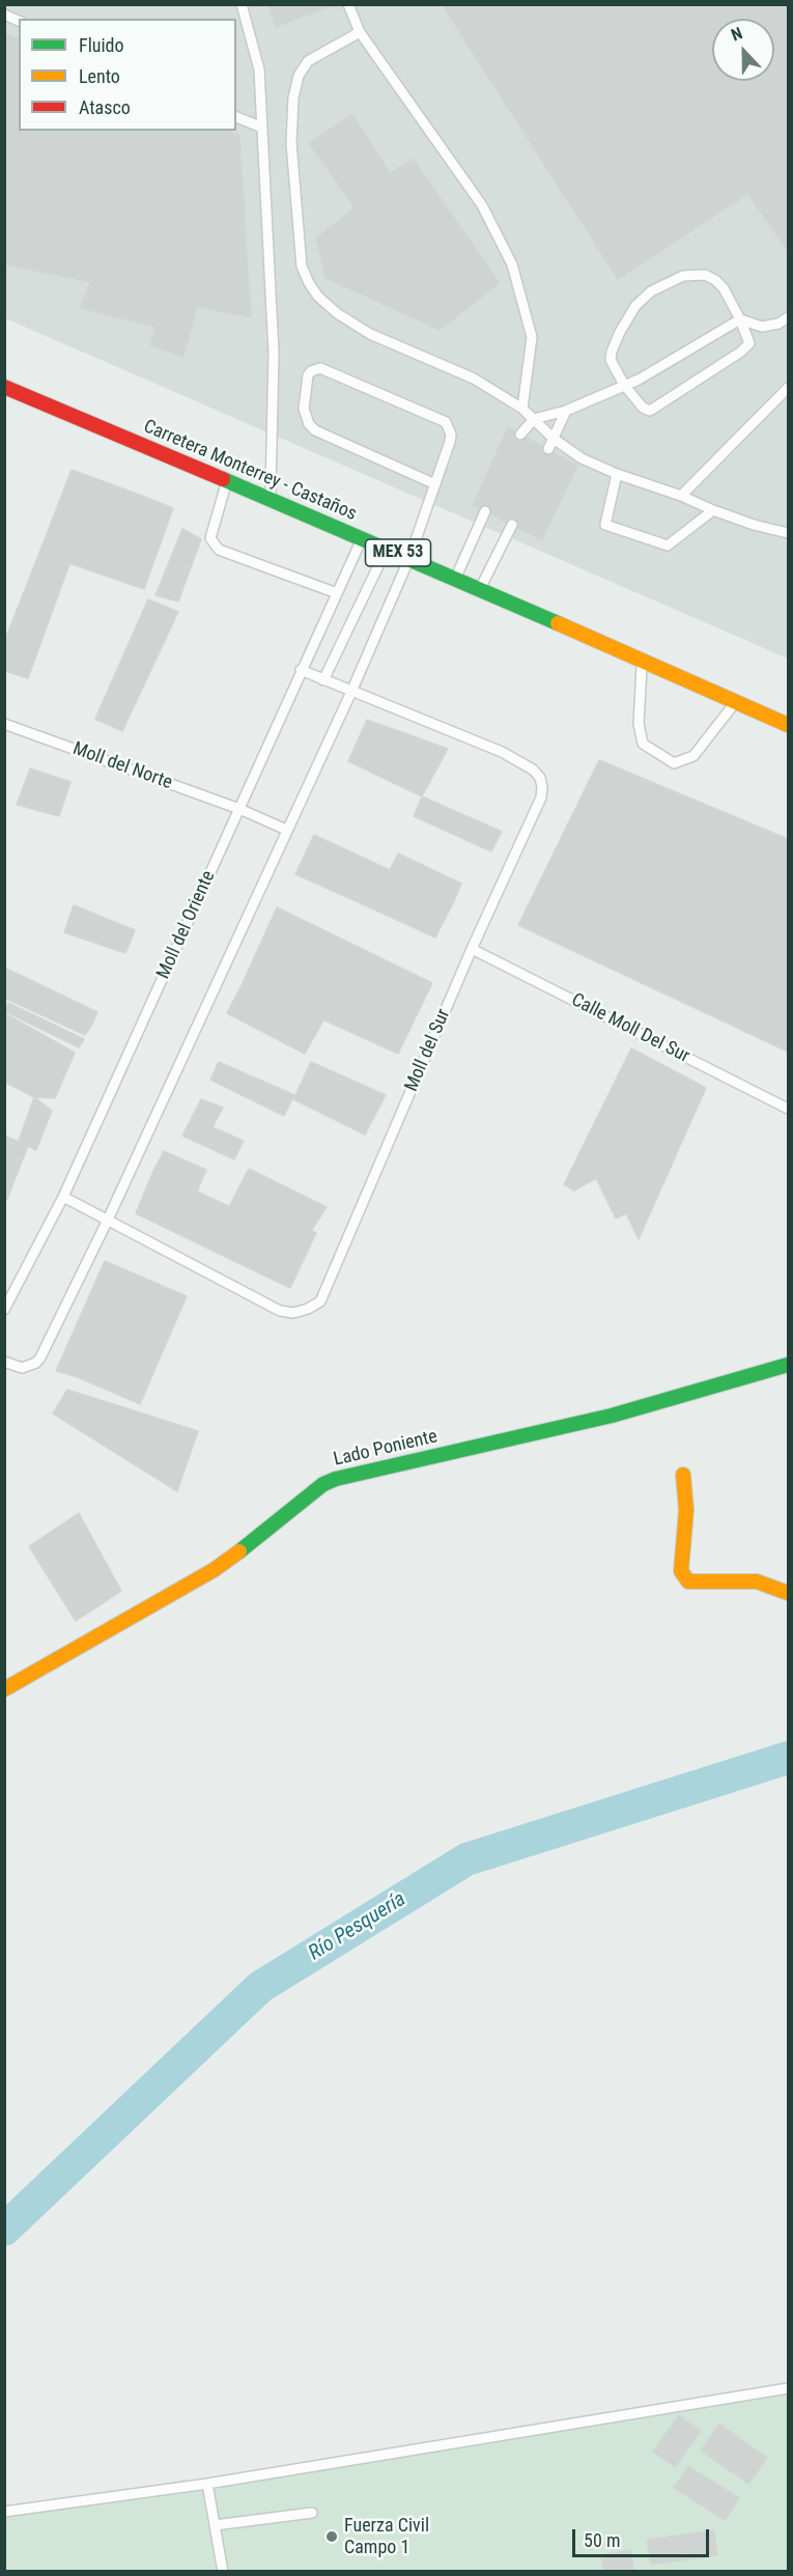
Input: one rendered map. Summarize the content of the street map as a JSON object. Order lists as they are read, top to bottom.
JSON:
{
  "streets": {
    "street": ["Carretera Monterrey - Castaños", "MEX 53", "Lado Poniente"],
    "lane": [
      "Moll del Norte",
      "Moll del Oriente",
      "Calle Moll Del Sur",
      "Moll del Sur"
    ]
  },
  "crossings": [
    ["Carretera Monterrey - Castaños", "Moll del Oriente"],
    ["Moll del Norte", "Moll del Oriente"],
    ["Moll del Oriente", "Moll del Sur"],
    ["Calle Moll Del Sur", "Moll del Sur"]
  ],
  "water": ["Río Pesquería"],
  "places": ["Fuerza Civil Campo 1"],
  "legend": ["Fluido", "Lento", "Atasco"],
  "scale_bar": "50 m",
  "north": "top"
}
